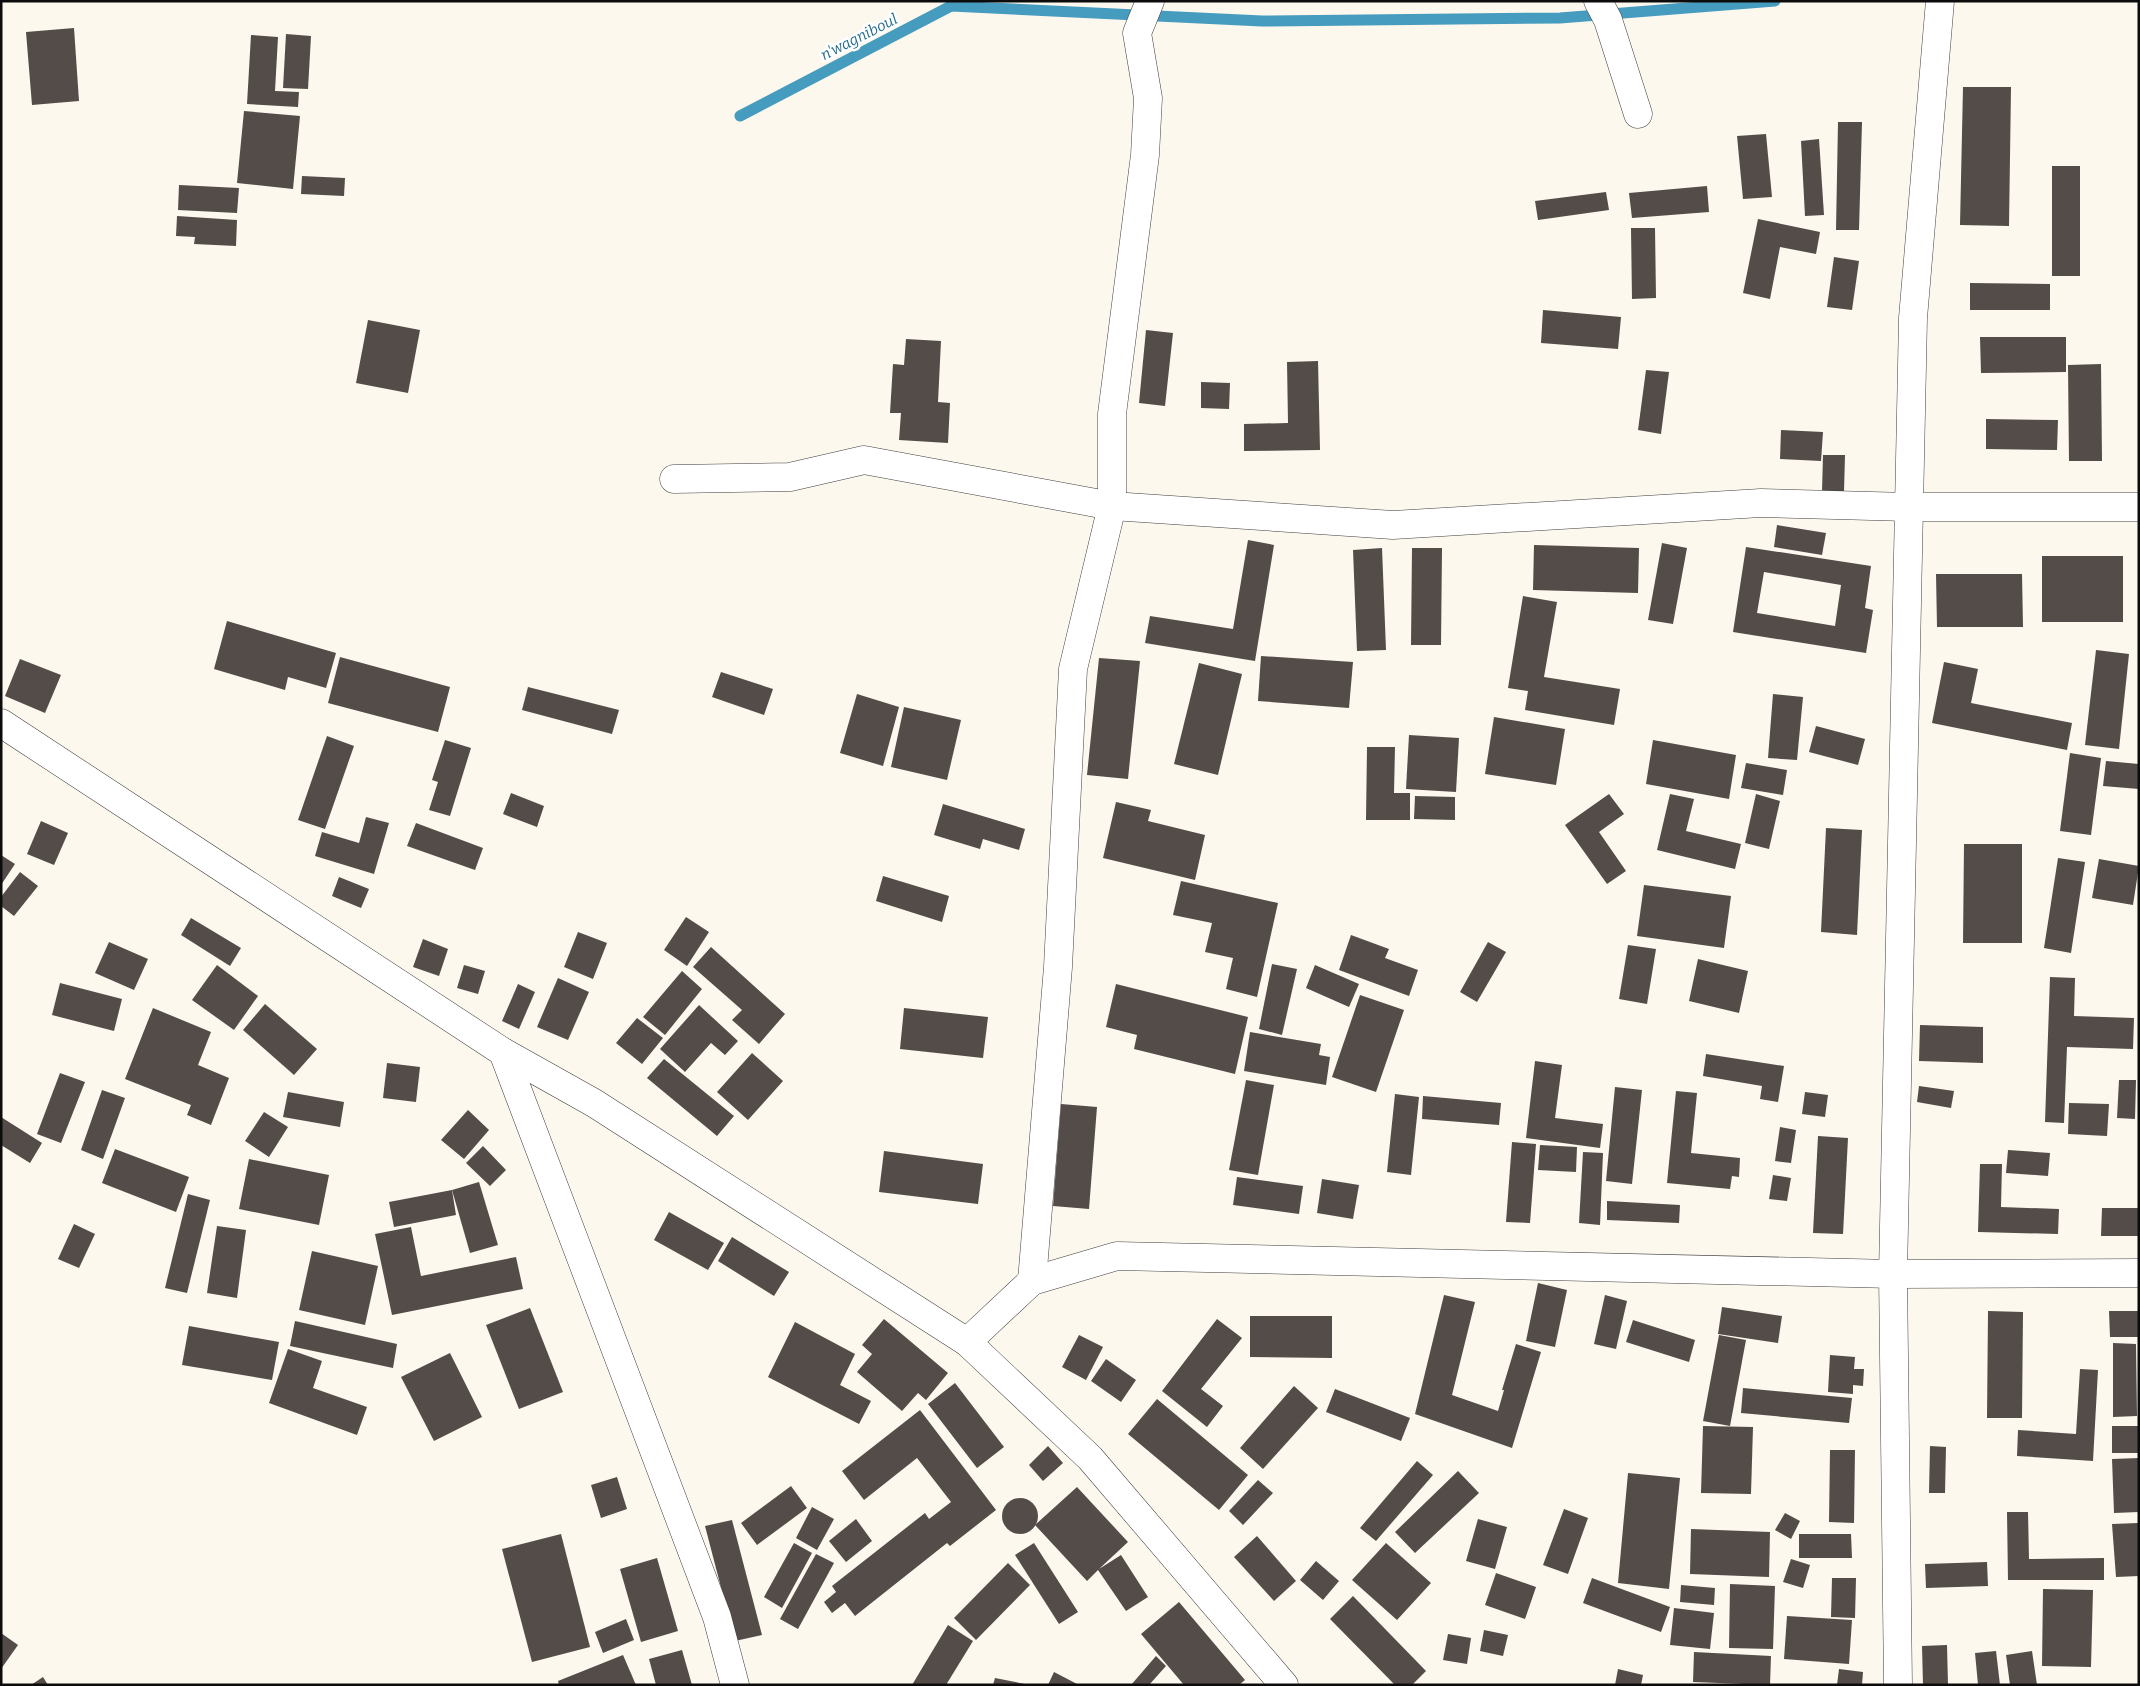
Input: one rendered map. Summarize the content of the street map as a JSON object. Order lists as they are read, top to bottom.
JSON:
{
  "water": ["n'wagniboul"]
}
